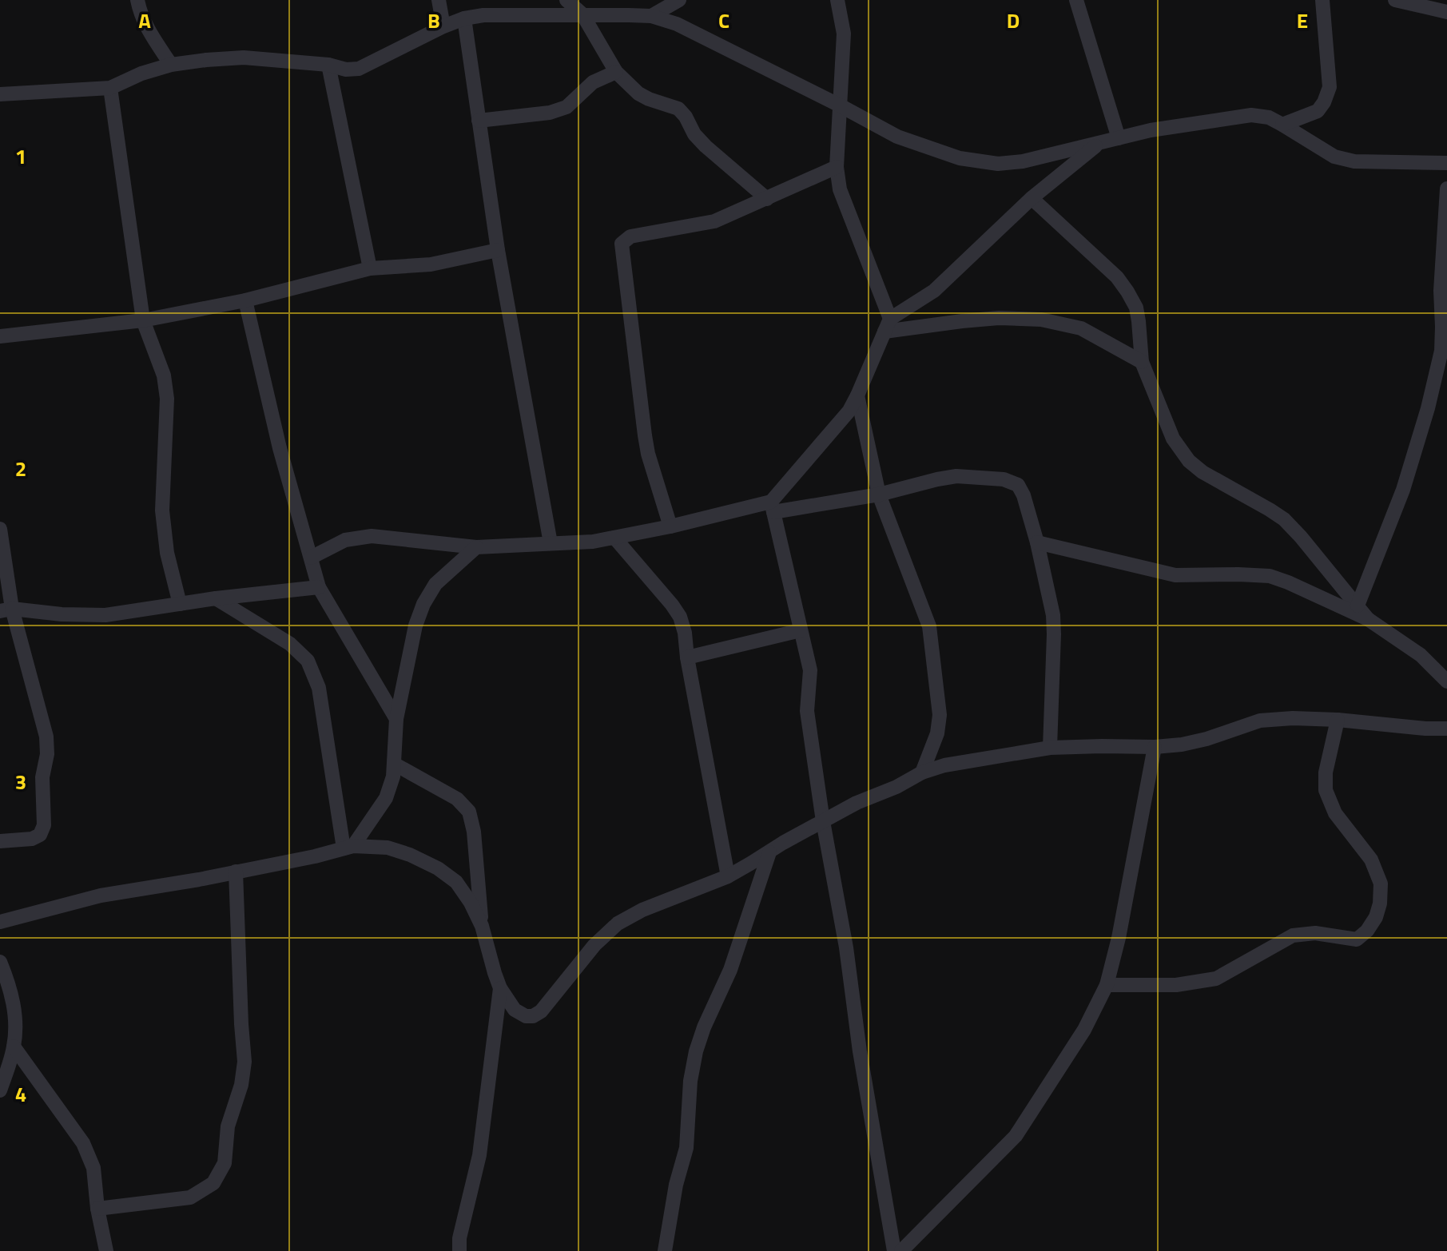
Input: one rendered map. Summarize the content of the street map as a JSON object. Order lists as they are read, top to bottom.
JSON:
{
  "grid": {
    "columns": [
      "A",
      "B",
      "C",
      "D",
      "E"
    ],
    "rows": [
      "1",
      "2",
      "3",
      "4"
    ]
  }
}
